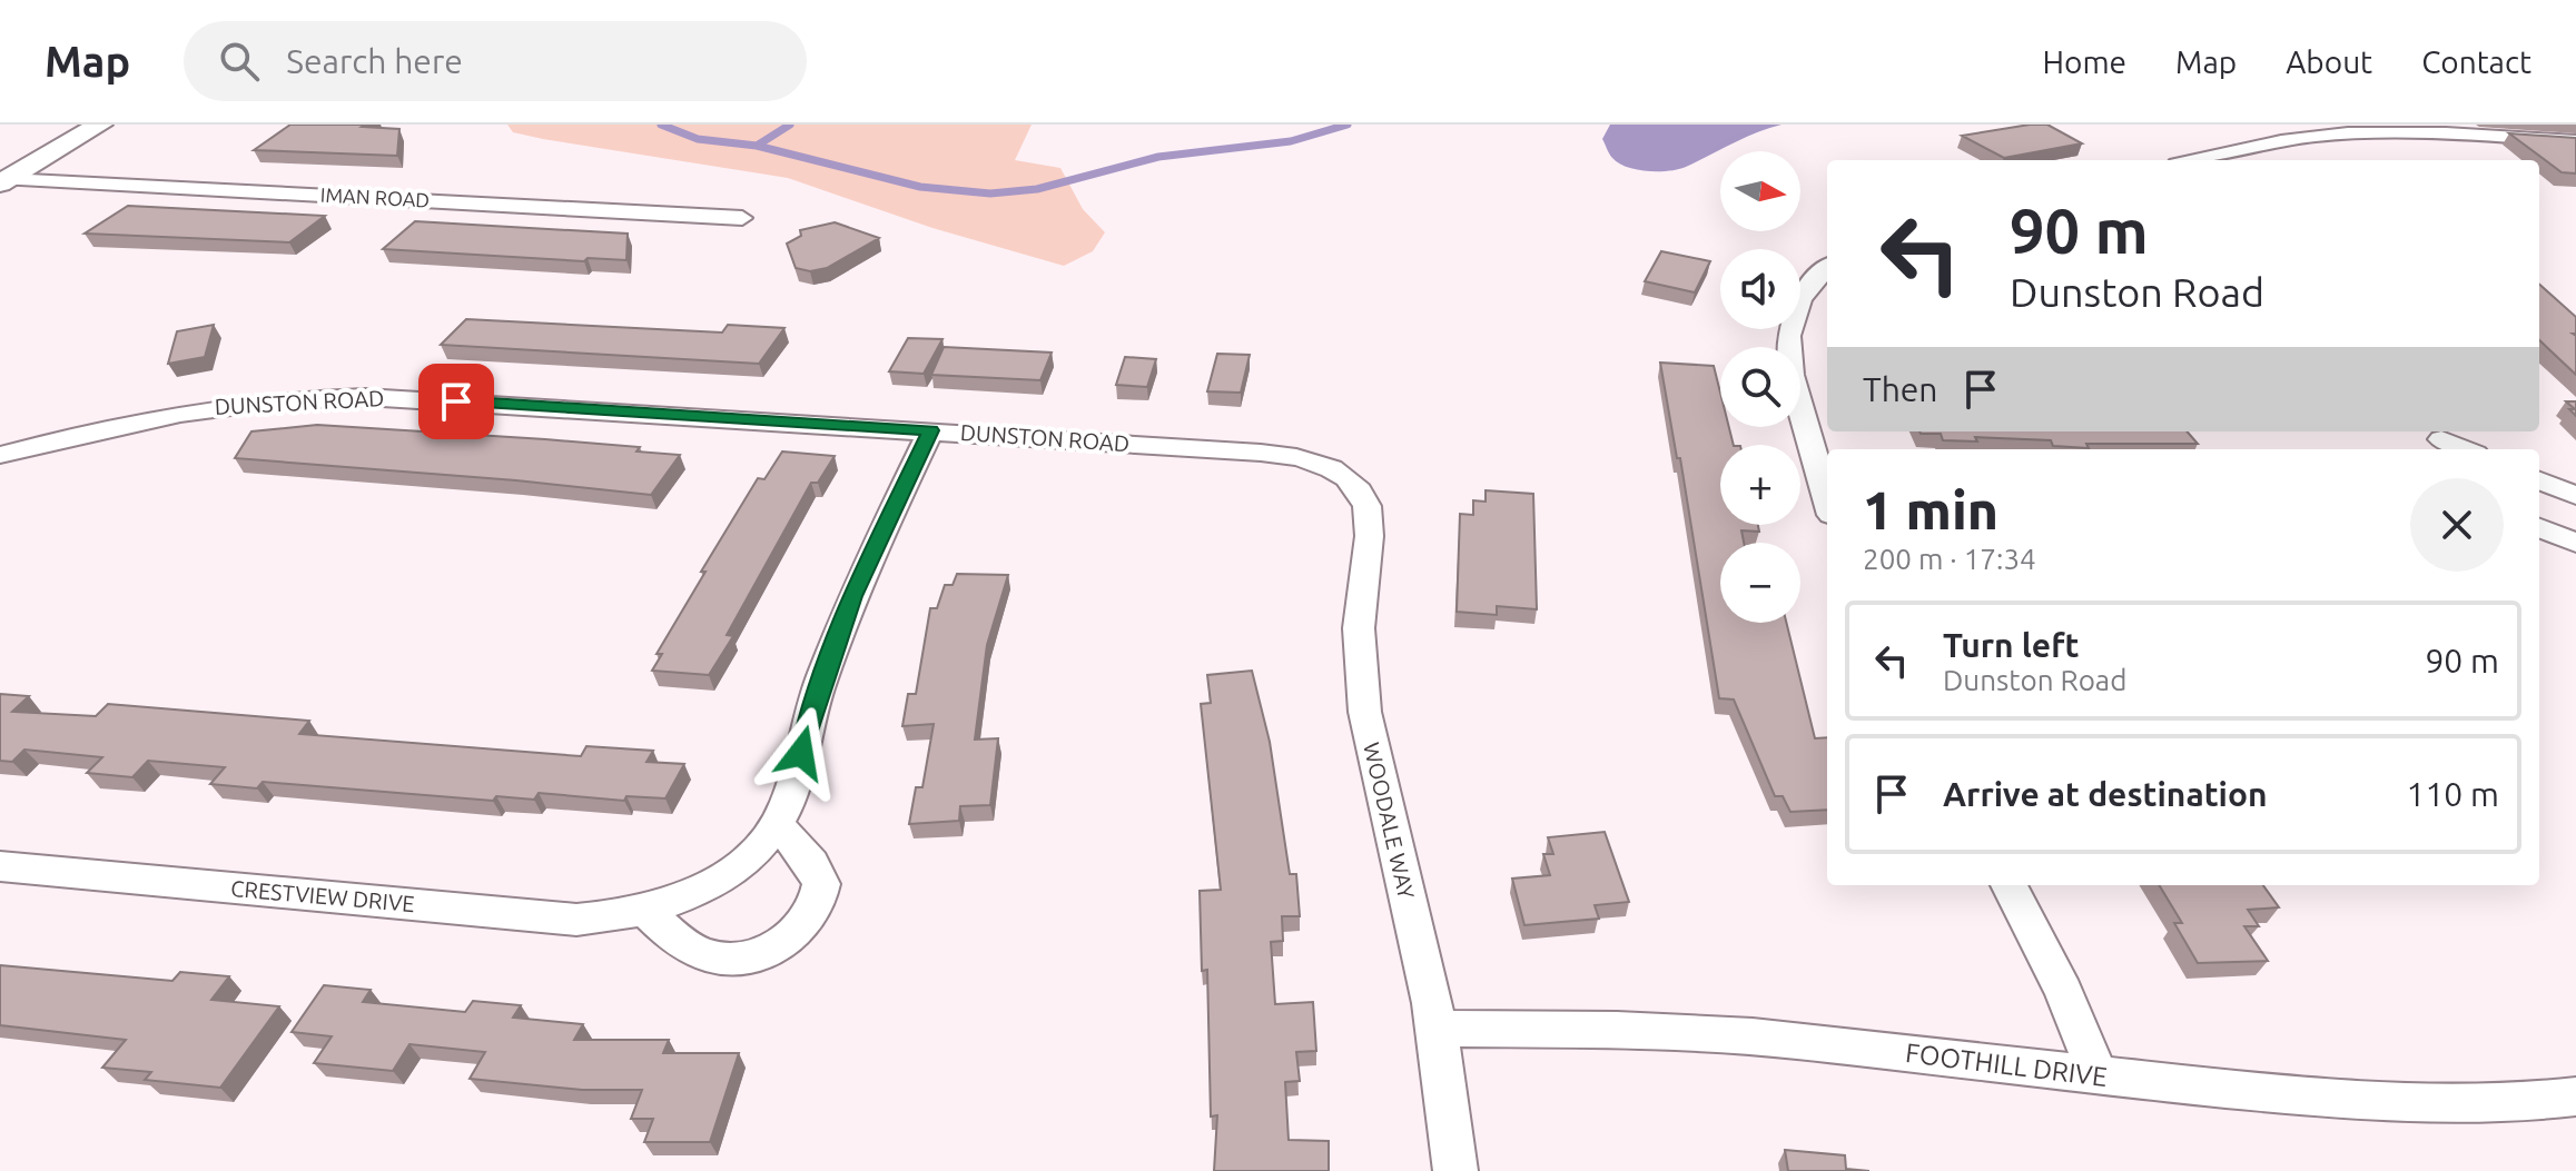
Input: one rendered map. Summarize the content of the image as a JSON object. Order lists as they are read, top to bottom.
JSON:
{
  "streets": {
    "street": [
      "IMAN ROAD",
      "DUNSTON ROAD",
      "WOODALE WAY",
      "CRESTVIEW DRIVE",
      "FOOTHILL DRIVE"
    ]
  },
  "crossings": [
    ["DUNSTON ROAD", "WOODALE WAY"],
    ["DUNSTON ROAD", "CRESTVIEW DRIVE"],
    ["WOODALE WAY", "FOOTHILL DRIVE"]
  ],
  "north": "right",
  "page": {
    "header": "Map",
    "search": "Search here",
    "nav": [
      "Home",
      "Map",
      "About",
      "Contact"
    ],
    "map_buttons": ["+", "−"],
    "turn": ["90 m", "Dunston Road"],
    "then": "Then",
    "heading": ["1 min", "200 m · 17:34"],
    "list": [
      {
        "name": "Turn left",
        "note": "Dunston Road",
        "value": "90 m"
      },
      {
        "name": "Arrive at destination",
        "value": "110 m"
      }
    ]
  }
}
